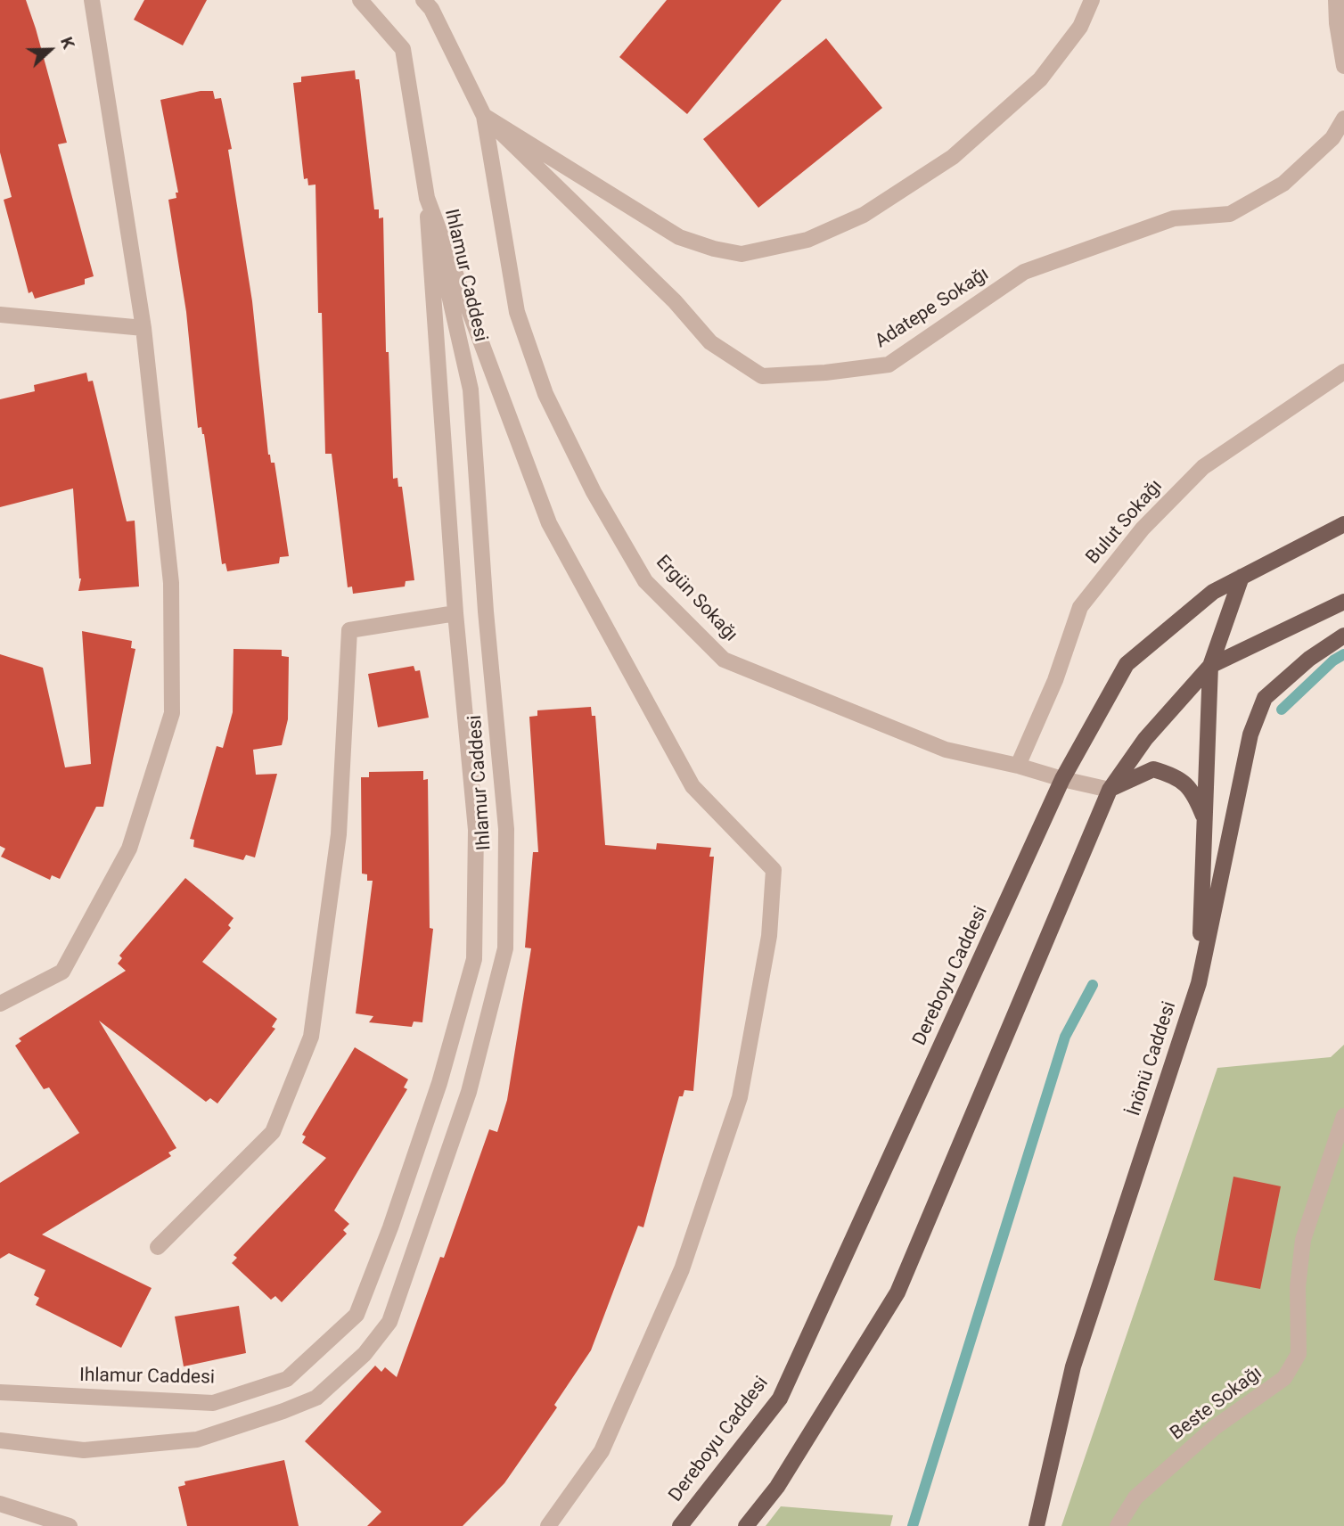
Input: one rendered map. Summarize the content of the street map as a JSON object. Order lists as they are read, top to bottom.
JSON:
{
  "streets": {
    "main road": ["Dereboyu Caddesi", "İnönü Caddesi"],
    "street": [
      "Ihlamur Caddesi",
      "Adatepe Sokağı",
      "Bulut Sokağı",
      "Ergün Sokağı",
      "Beste Sokağı"
    ]
  },
  "crossings": [
    ["Adatepe Sokağı", "Ergün Sokağı"],
    ["Bulut Sokağı", "Ergün Sokağı"],
    ["Ergün Sokağı", "Dereboyu Caddesi"]
  ],
  "north": "right"
}
